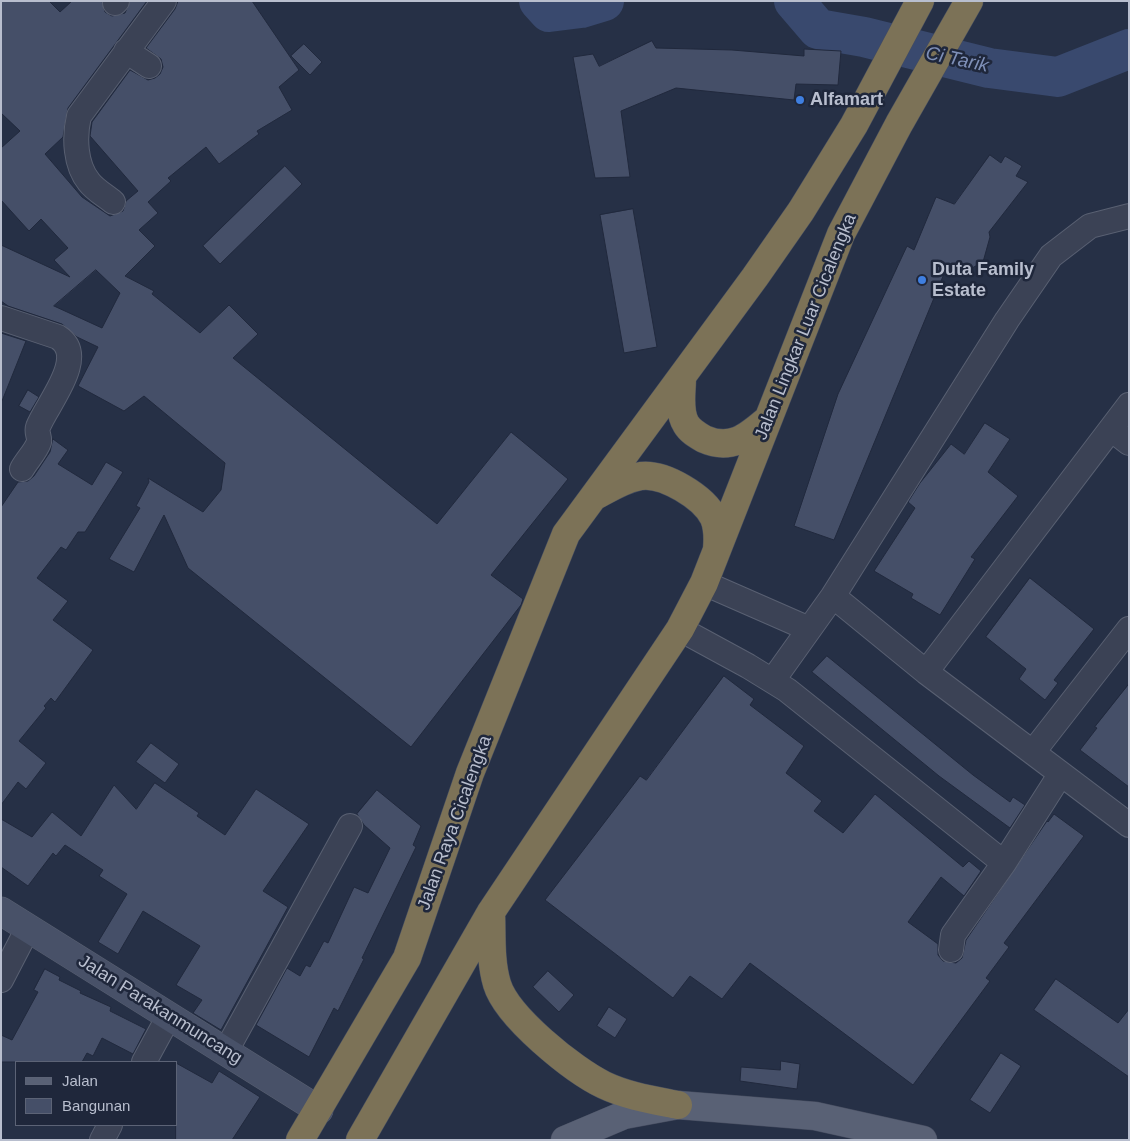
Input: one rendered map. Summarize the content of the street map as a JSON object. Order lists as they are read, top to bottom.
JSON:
{
  "streets": {
    "highway": ["Jalan Lingkar Luar Cicalengka", "Jalan Raya Cicalengka"],
    "main road": ["Jalan Parakanmuncang"]
  },
  "crossings": [
    ["Jalan Raya Cicalengka", "Jalan Parakanmuncang"]
  ],
  "water": ["Ci Tarik"],
  "places": ["Alfamart", "Duta Family Estate"],
  "legend": ["Jalan", "Bangunan"]
}
